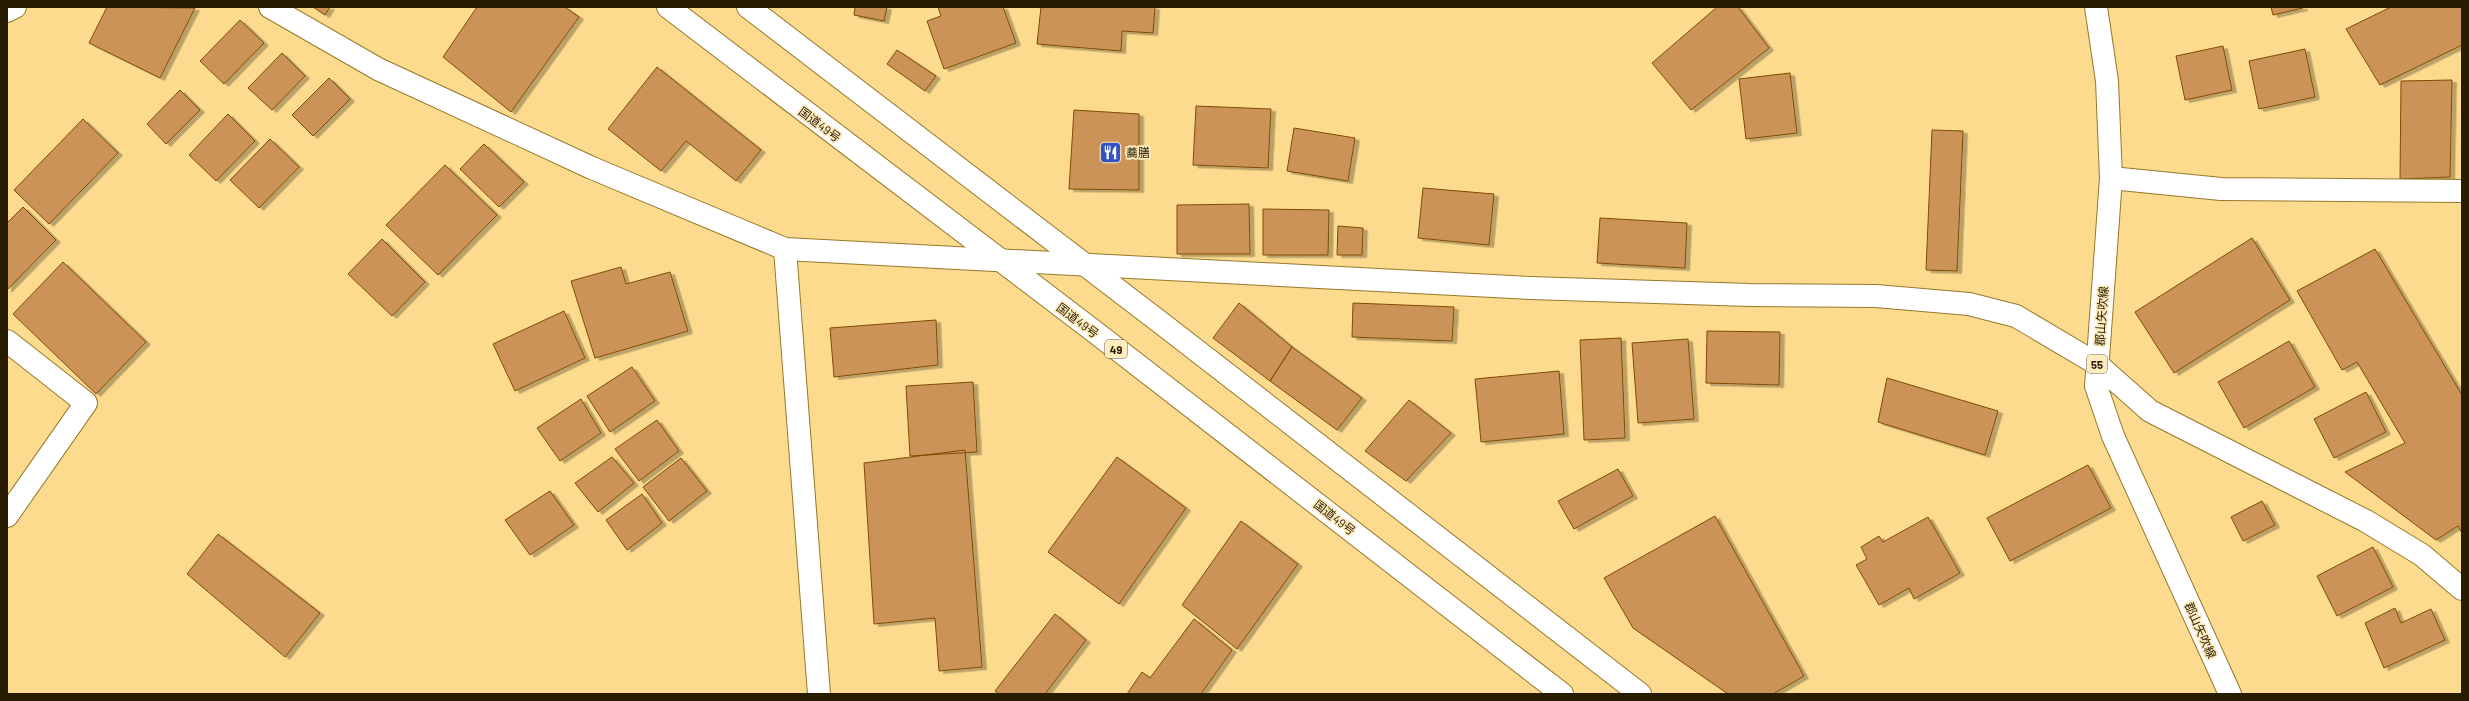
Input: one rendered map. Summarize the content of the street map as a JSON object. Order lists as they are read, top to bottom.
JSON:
{
  "streets": {
    "main road": [
      "国道49号",
      "郡山矢吹線",
      "49",
      "55"
    ]
  },
  "places": {
    "restaurant": ["蕎膳"]
  }
}
